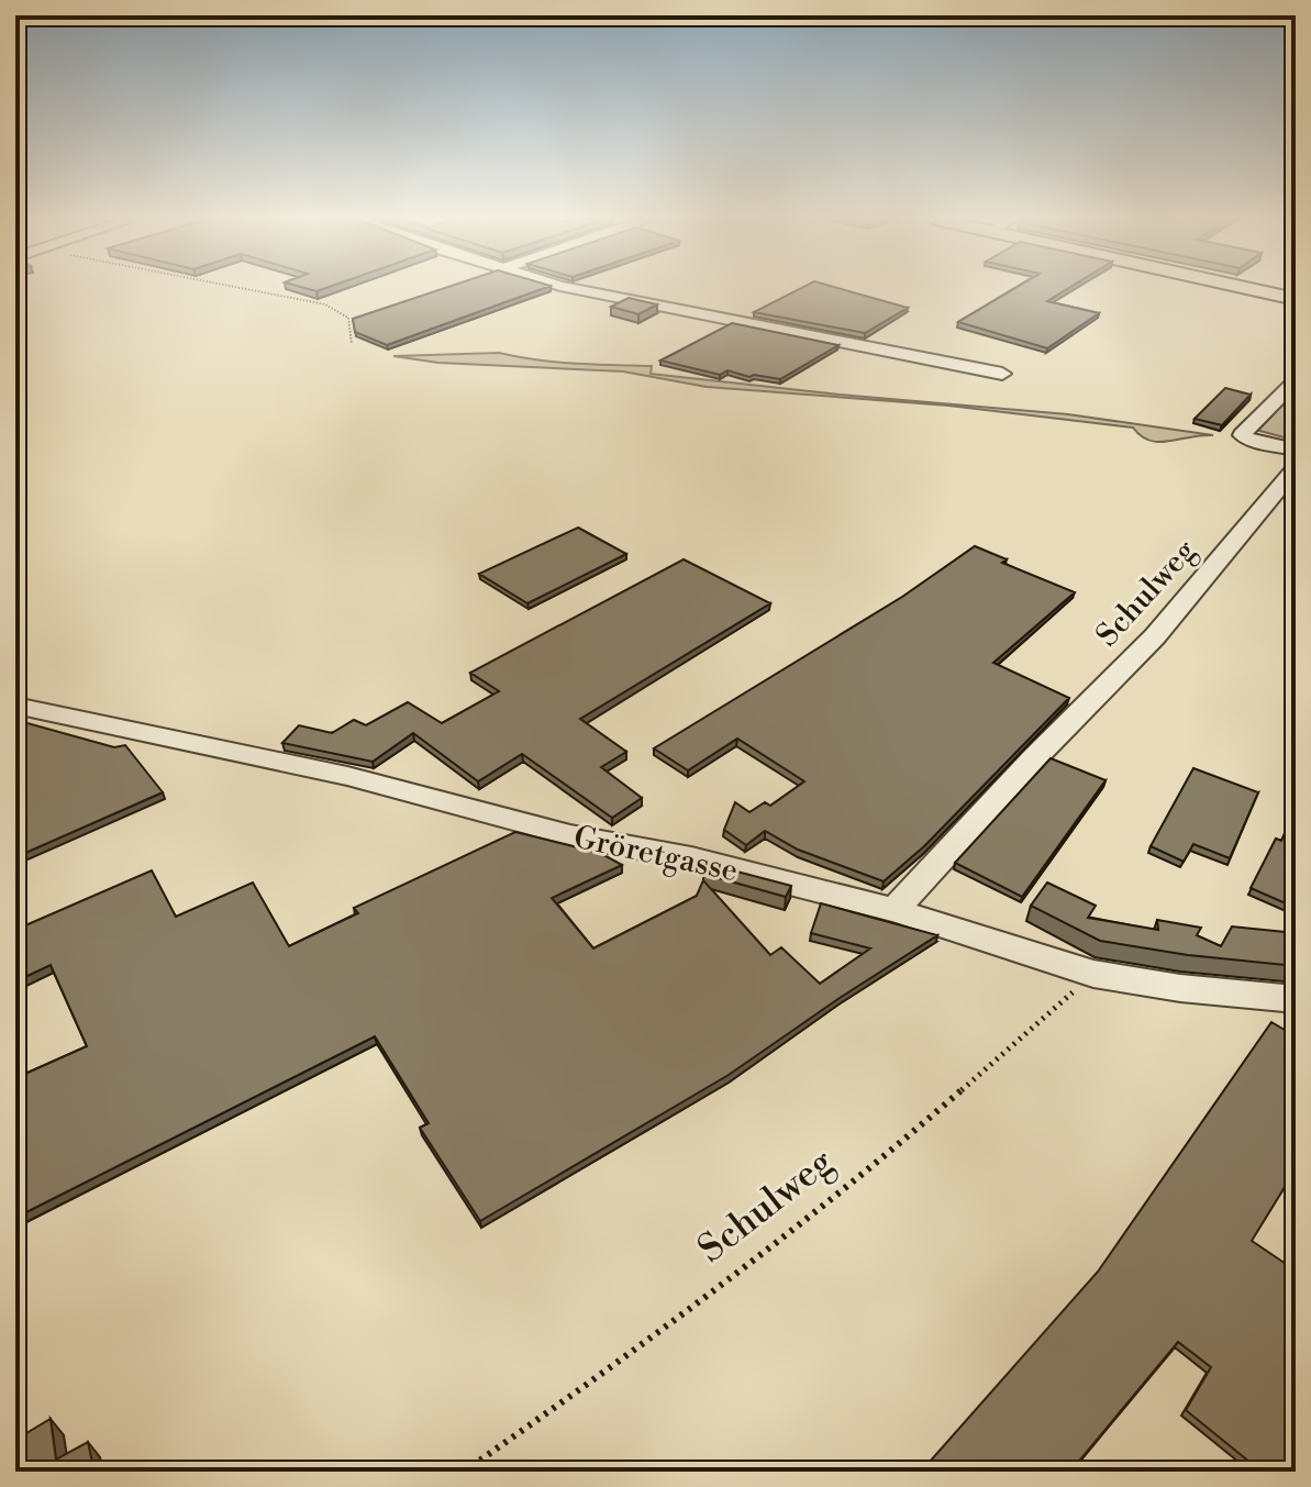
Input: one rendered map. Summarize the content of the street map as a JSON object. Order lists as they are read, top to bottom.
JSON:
{
  "streets": {
    "street": ["Schulweg", "Gröretgasse"]
  },
  "crossings": [
    ["Schulweg", "Gröretgasse"]
  ]
}
